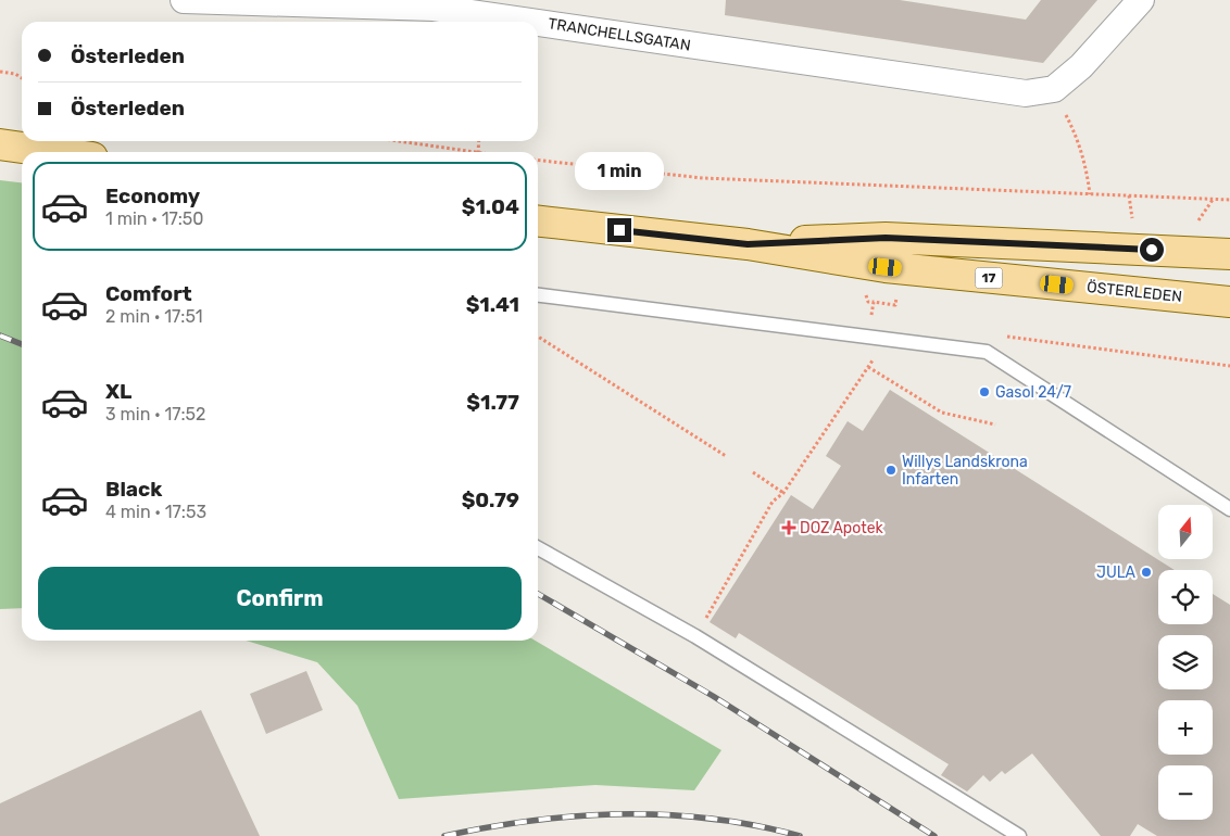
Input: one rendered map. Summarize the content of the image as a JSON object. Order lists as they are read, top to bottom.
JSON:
{
  "streets": {
    "main road": ["17", "ÖSTERLEDEN"],
    "street": ["TRANCHELLSGATAN"]
  },
  "places": {
    "other": ["Gasol 24/7", "Willys Landskrona Infarten", "JULA"],
    "health": ["DOZ Apotek"]
  },
  "north": "top",
  "page": {
    "banner": ["Österleden", "Österleden"],
    "bubble": "1 min",
    "list": [
      {
        "name": "Economy",
        "note": "1 min · 17:50",
        "value": "$1.04"
      },
      {
        "name": "Comfort",
        "note": "2 min · 17:51",
        "value": "$1.41"
      },
      {
        "name": "XL",
        "note": "3 min · 17:52",
        "value": "$1.77"
      },
      {
        "name": "Black",
        "note": "4 min · 17:53",
        "value": "$0.79"
      }
    ],
    "map_buttons": ["+", "−"],
    "buttons": "Confirm"
  }
}
